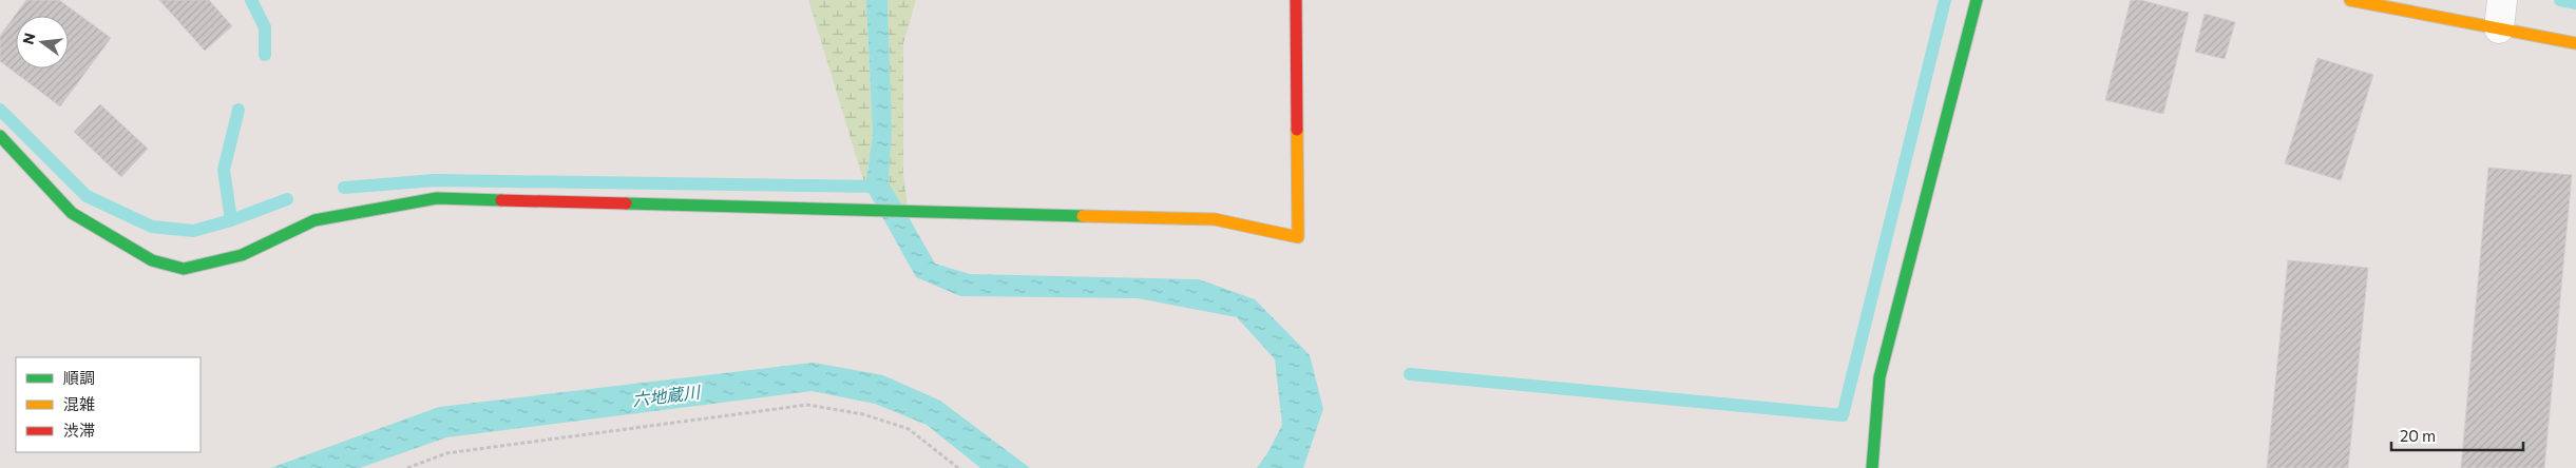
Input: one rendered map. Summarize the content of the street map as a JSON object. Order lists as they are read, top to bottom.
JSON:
{
  "water": ["六地蔵川"],
  "legend": ["順調", "混雑", "渋滞"],
  "scale_bar": "20 m",
  "north": "left"
}
